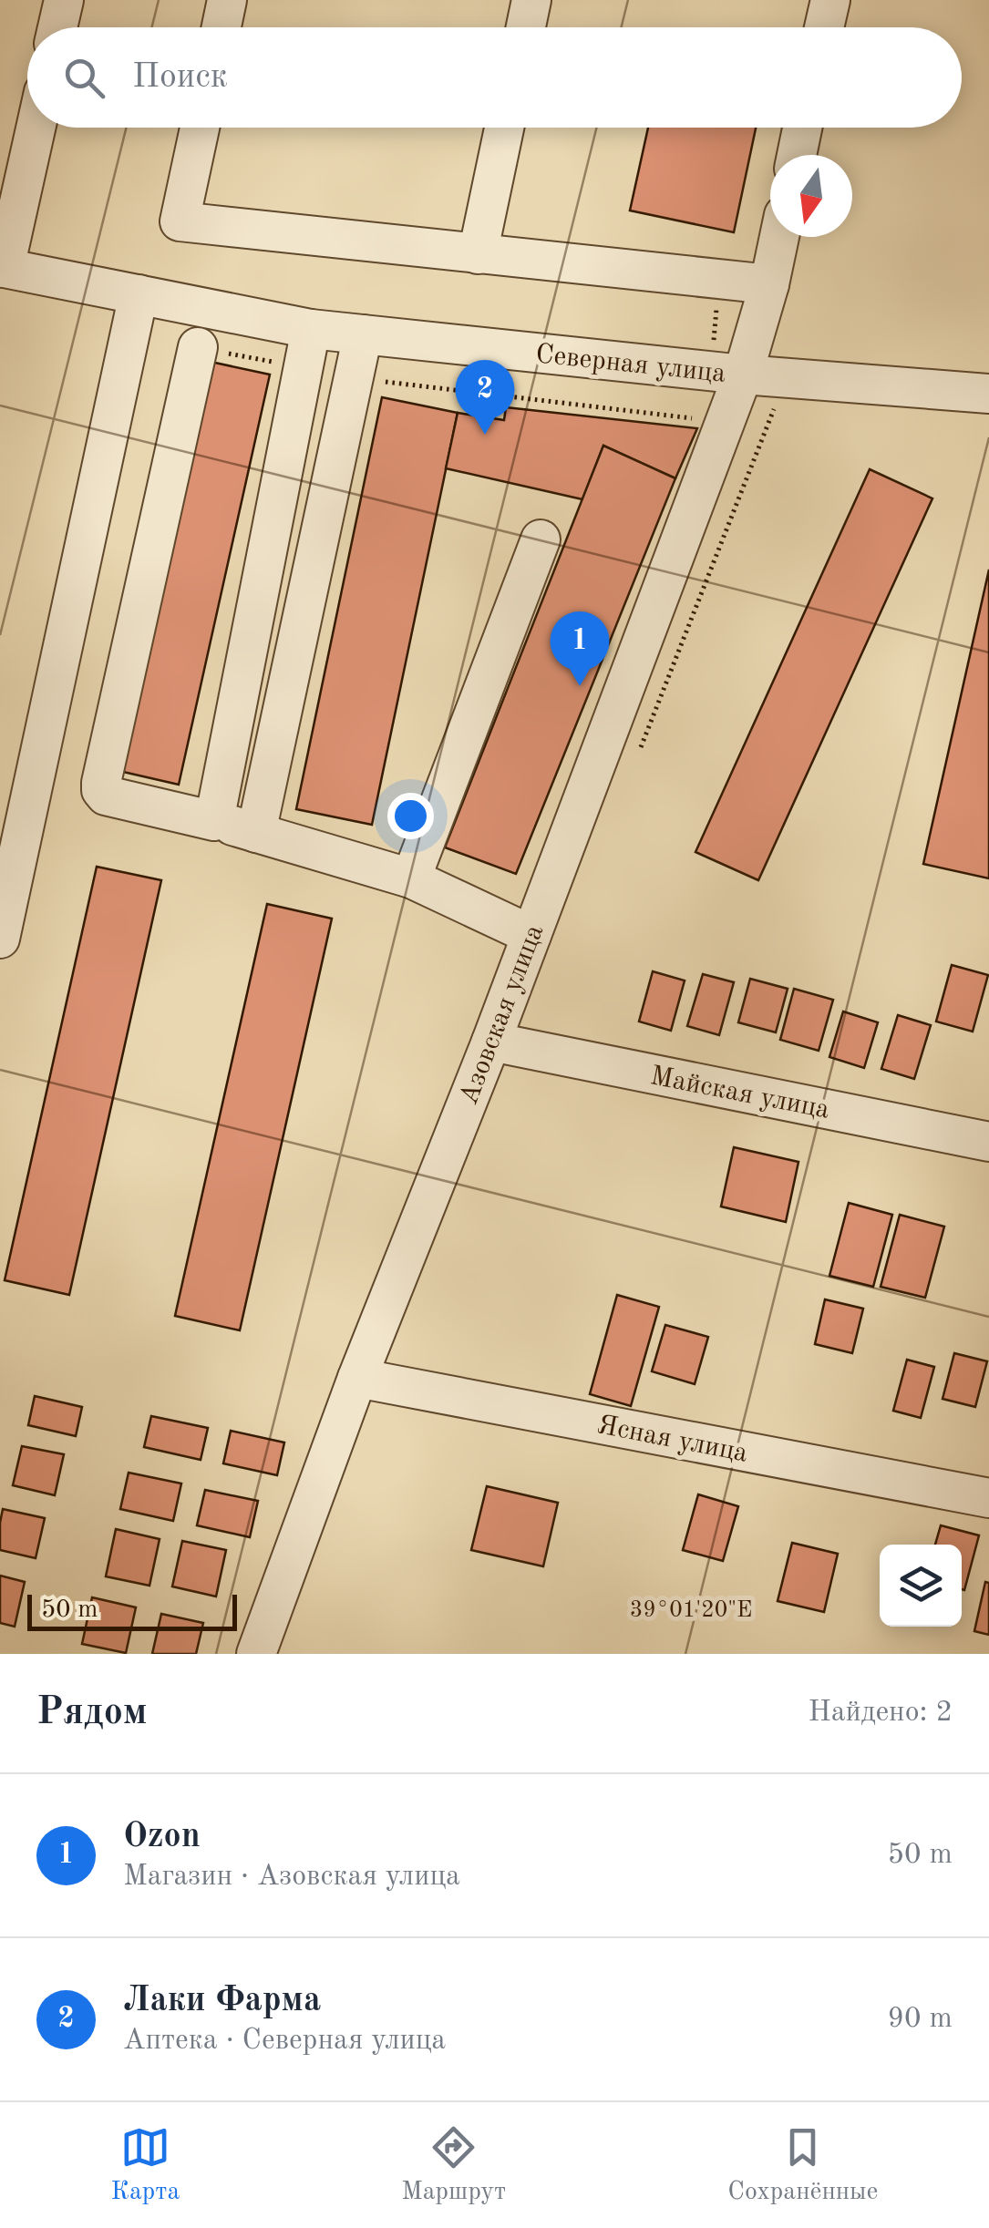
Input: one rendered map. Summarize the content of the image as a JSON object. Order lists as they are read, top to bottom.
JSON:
{
  "streets": {
    "street": [
      "Северная улица",
      "Азовская улица",
      "Майская улица",
      "Ясная улица"
    ]
  },
  "crossings": [
    ["Северная улица", "Азовская улица"],
    ["Азовская улица", "Майская улица"],
    ["Азовская улица", "Ясная улица"]
  ],
  "scale_bar": "50 m",
  "north": "bottom",
  "page": {
    "search": "Поиск",
    "pins": ["2", "1"],
    "scale": "50 m",
    "heading": ["Рядом", "Найдено: 2"],
    "list": [
      {
        "mark": "1",
        "name": "Ozon",
        "note": "Магазин · Азовская улица",
        "value": "50 m"
      },
      {
        "mark": "2",
        "name": "Лаки Фарма",
        "note": "Аптека · Северная улица",
        "value": "90 m"
      }
    ],
    "nav": ["Карта", "Маршрут", "Сохранённые"]
  },
  "coordinates": ["39°01'20\"E"]
}
